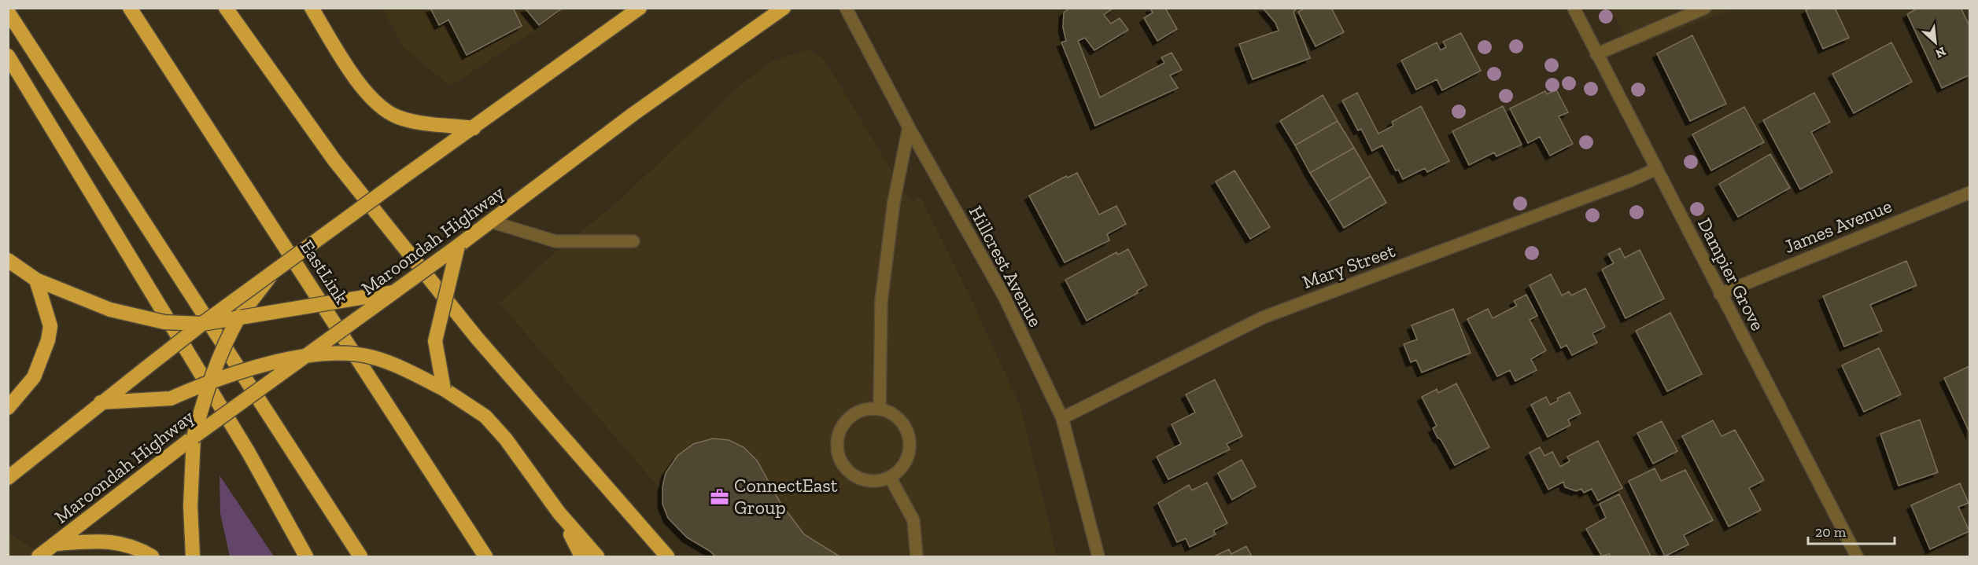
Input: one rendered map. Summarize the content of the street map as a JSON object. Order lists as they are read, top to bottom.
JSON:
{
  "streets": {
    "highway": ["Maroondah Highway", "EastLink"],
    "street": [
      "James Avenue",
      "Hillcrest Avenue",
      "Mary Street",
      "Dampier Grove"
    ]
  },
  "crossings": [
    ["James Avenue", "Dampier Grove"],
    ["Hillcrest Avenue", "Mary Street"],
    ["Mary Street", "Dampier Grove"]
  ],
  "places": {
    "office": ["ConnectEast Group"]
  },
  "scale_bar": "20 m",
  "north": "bottom right"
}
